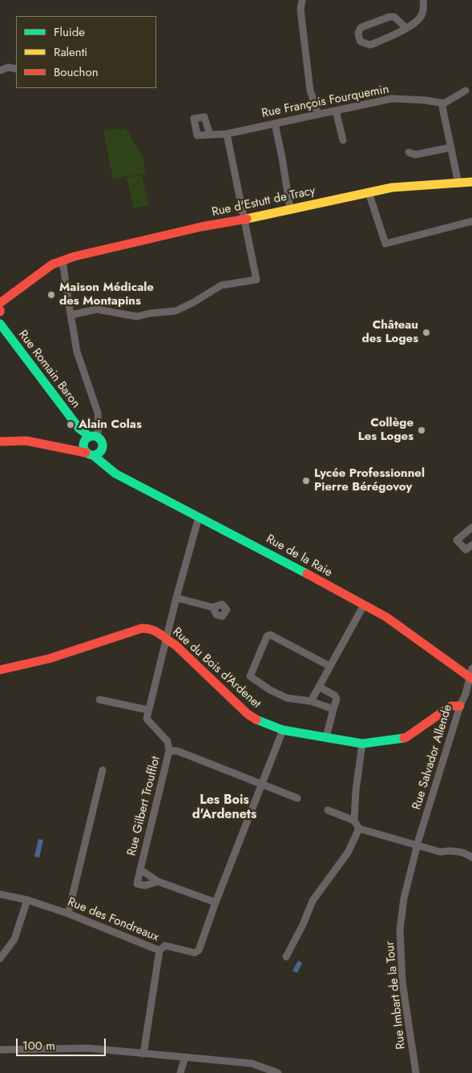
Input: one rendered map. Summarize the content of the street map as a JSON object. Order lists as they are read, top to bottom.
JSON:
{
  "streets": {
    "street": [
      "Rue François Fourquemin",
      "Rue d'Estutt de Tracy",
      "Rue Romain Baron",
      "Rue de la Raie",
      "Rue du Bois d'Ardenet",
      "Rue Salvador Allende",
      "Rue Gilbert Troufflot",
      "Rue des Fondreaux",
      "Rue Imbart de la Tour"
    ]
  },
  "crossings": [
    ["Rue Romain Baron", "Rue de la Raie"],
    ["Rue de la Raie", "Rue Salvador Allende"],
    ["Rue du Bois d'Ardenet", "Rue Salvador Allende"],
    ["Rue Salvador Allende", "Rue Imbart de la Tour"]
  ],
  "districts": ["Les Bois d'Ardenets"],
  "places": [
    "Maison Médicale des Montapins",
    "Château des Loges",
    "Alain Colas",
    "Collège Les Loges",
    "Lycée Professionnel Pierre Bérégovoy"
  ],
  "legend": ["Fluide", "Ralenti", "Bouchon"],
  "scale_bar": "100 m"
}
